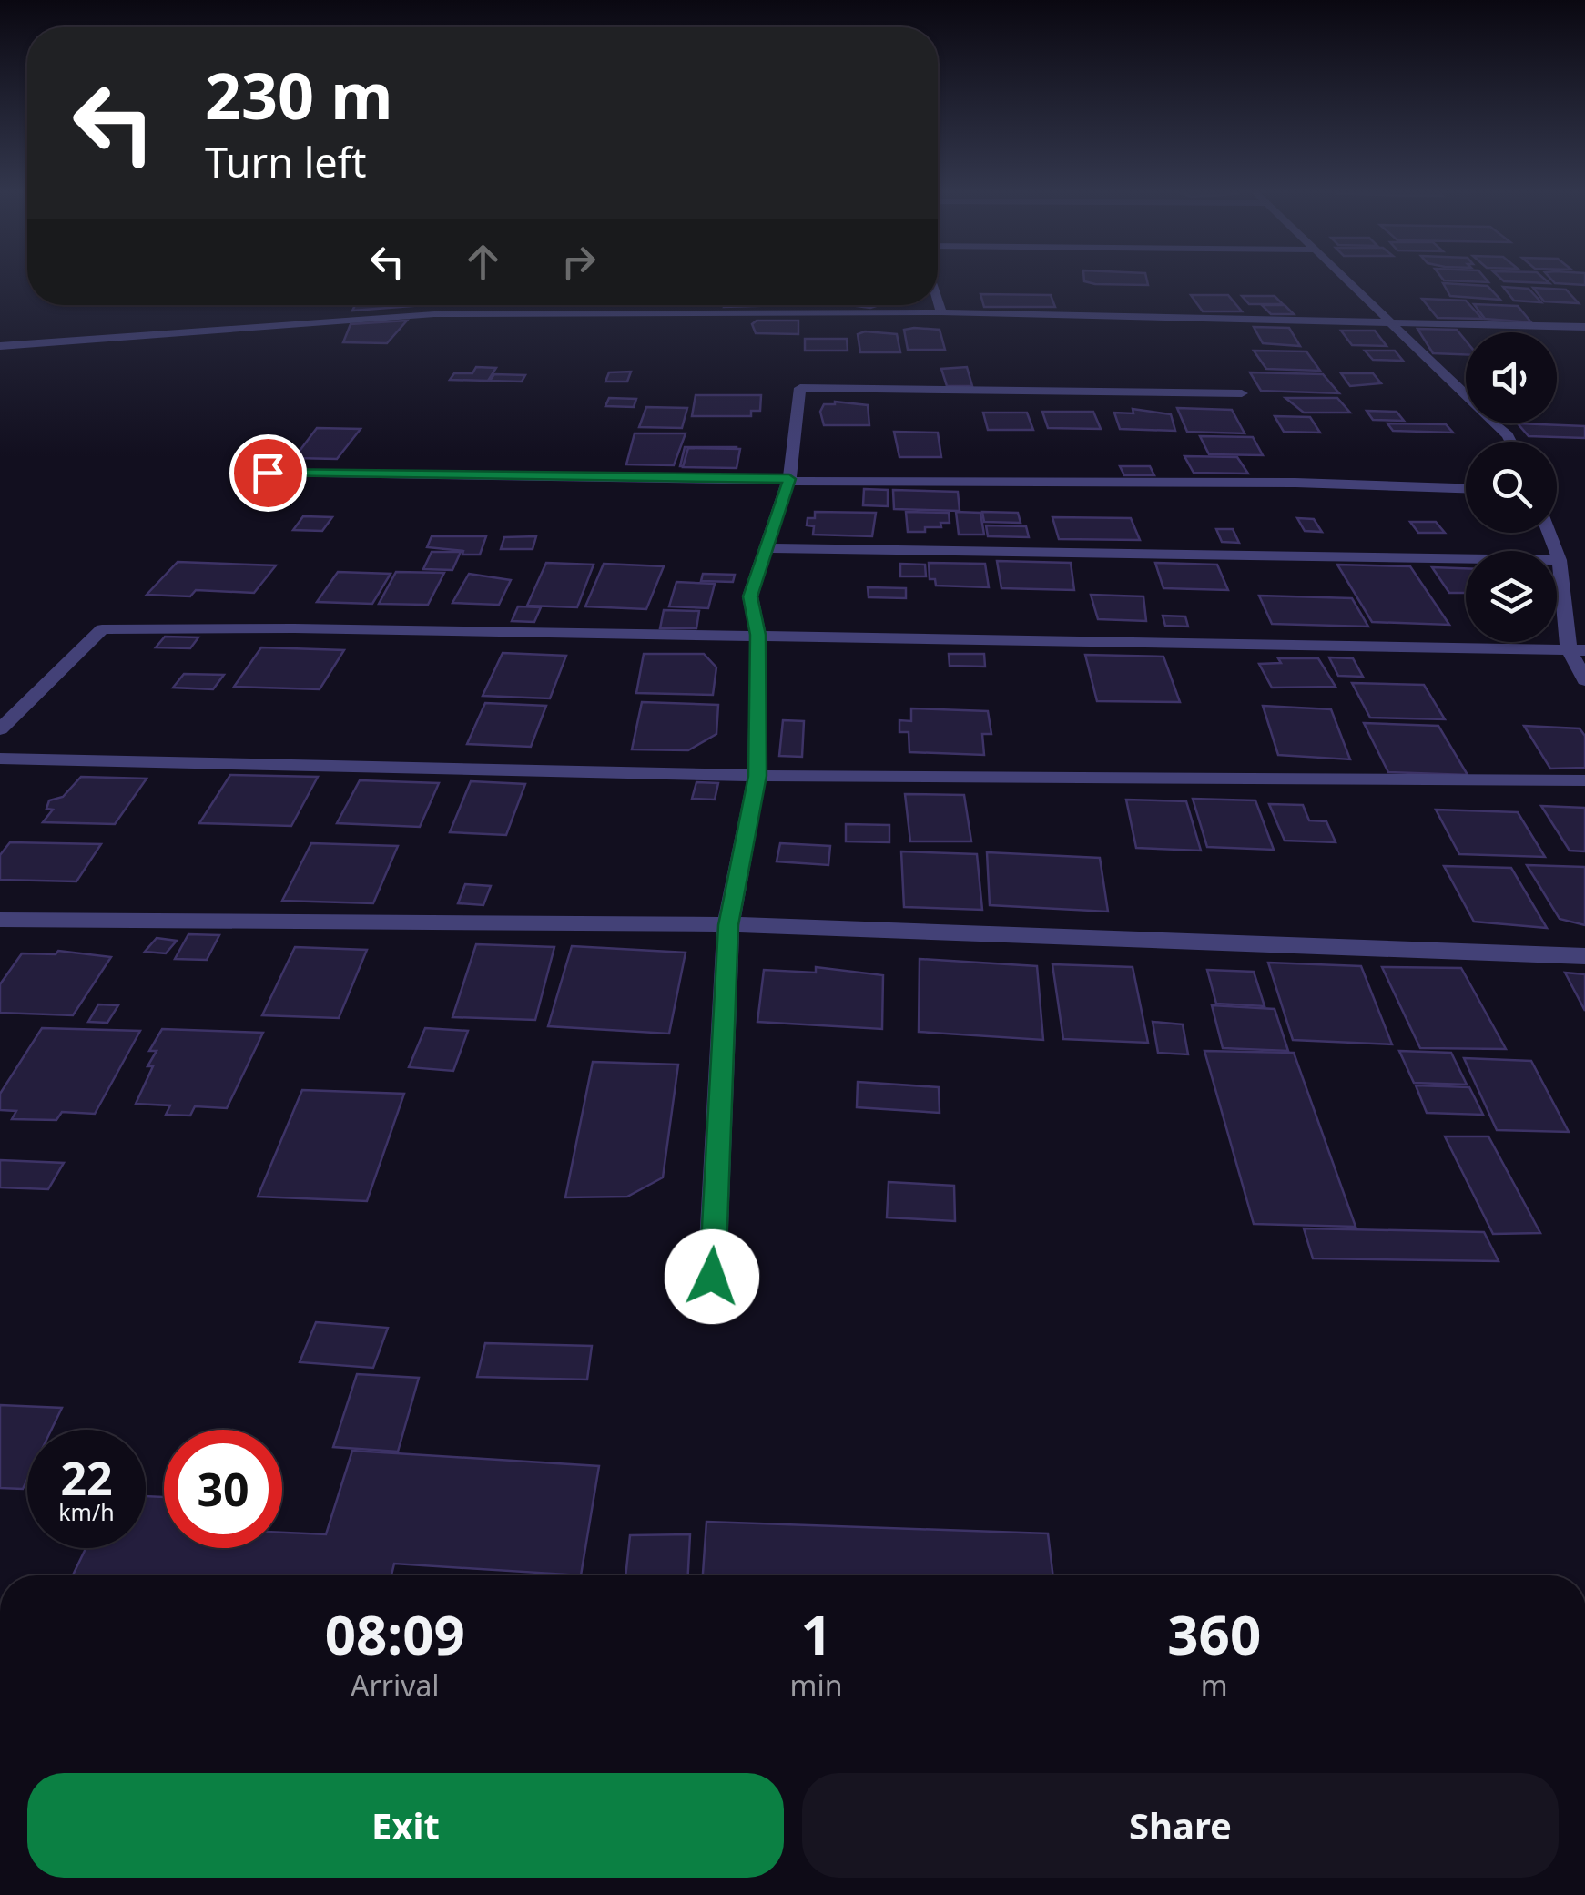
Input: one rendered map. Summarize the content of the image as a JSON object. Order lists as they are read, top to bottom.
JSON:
{
  "page": {
    "turn": ["230 m", "Turn left"],
    "speed": "22 km/h",
    "limit": "30",
    "eta": [
      "08:09",
      "Arrival",
      "1",
      "min",
      "360",
      "m"
    ],
    "buttons": ["Exit", "Share"]
  }
}
